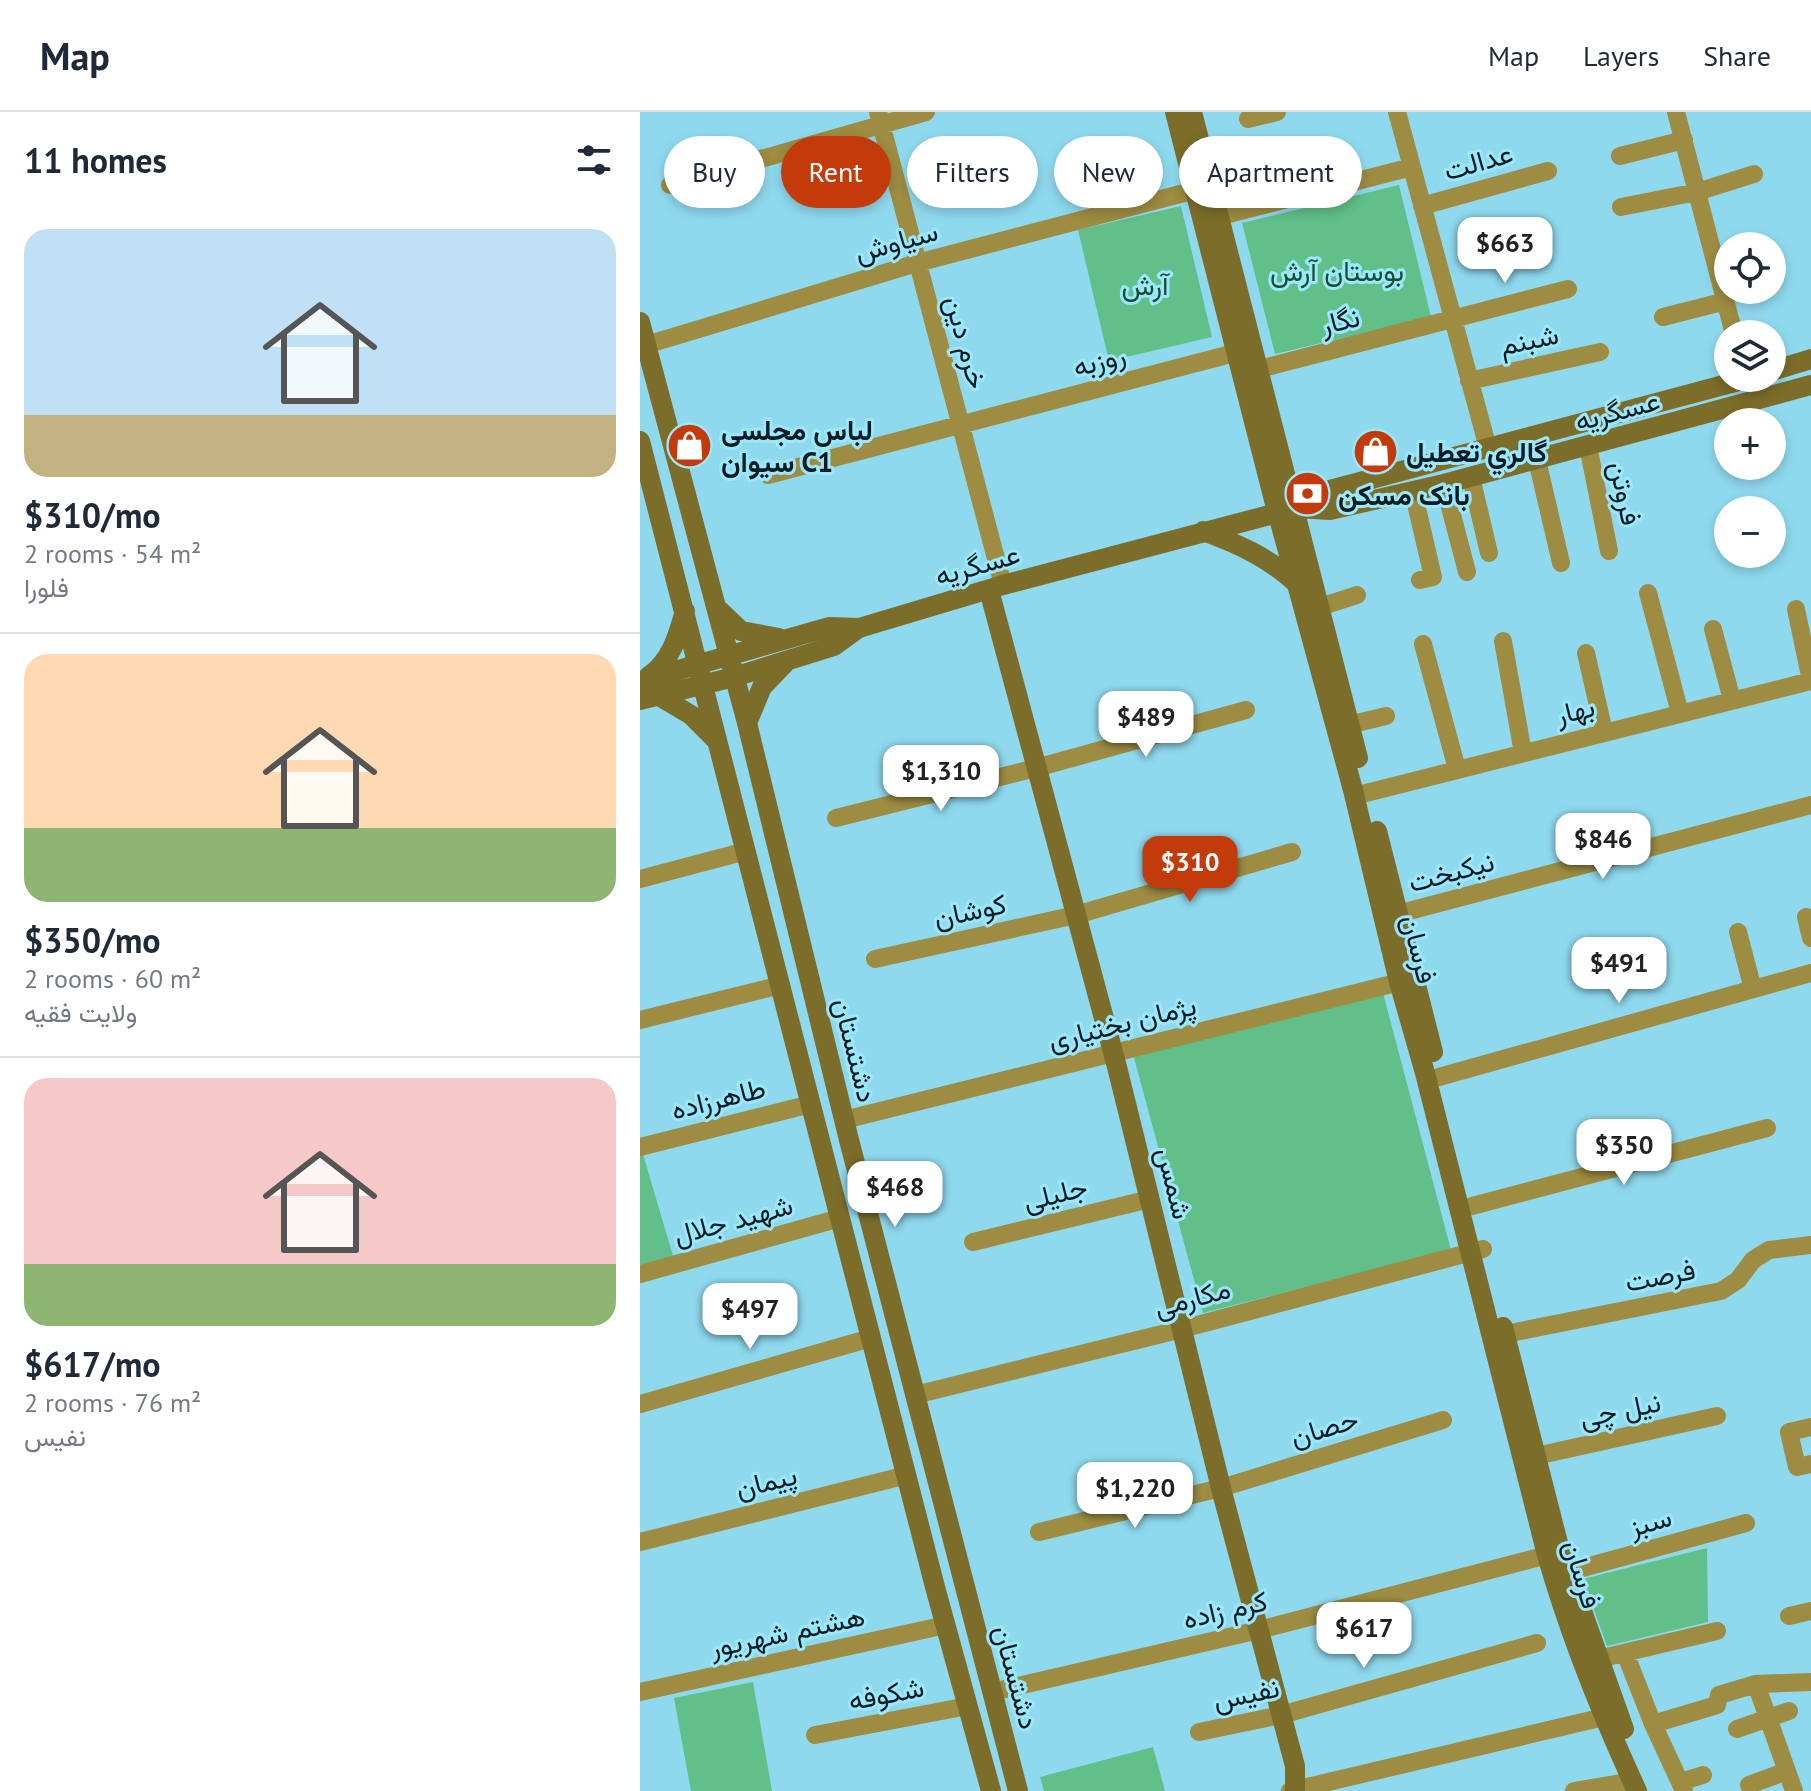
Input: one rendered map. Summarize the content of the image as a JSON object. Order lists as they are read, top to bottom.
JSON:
{
  "streets": {
    "street": [
      "عدالت",
      "سیاوش",
      "نگار",
      "شبنم",
      "خرم دین",
      "روزبه",
      "عسگریه",
      "فروتن",
      "بهار",
      "نیکبخت",
      "کوشان",
      "فرسان",
      "پژمان بختیاری",
      "دشتستان",
      "طاهرزاده",
      "شمس",
      "جلیلی",
      "شهید جلال",
      "فرصت",
      "مکارمی",
      "نیل چی",
      "حصان",
      "پیمان",
      "سبز",
      "کرم زاده",
      "هشتم شهریور",
      "شکوفه",
      "نفیس"
    ]
  },
  "crossings": [
    ["سیاوش", "خرم دین"],
    ["سیاوش", "دشتستان"],
    ["نگار", "فرسان"],
    ["خرم دین", "روزبه"],
    ["خرم دین", "عسگریه"],
    ["خرم دین", "شمس"],
    ["روزبه", "فرسان"],
    ["عسگریه", "فروتن"],
    ["عسگریه", "فرسان"],
    ["عسگریه", "دشتستان"],
    ["عسگریه", "شمس"],
    ["بهار", "فرسان"],
    ["نیکبخت", "فرسان"],
    ["کوشان", "شمس"],
    ["فرسان", "پژمان بختیاری"],
    ["فرسان", "فرصت"],
    ["فرسان", "مکارمی"],
    ["فرسان", "نیل چی"],
    ["فرسان", "سبز"],
    ["فرسان", "کرم زاده"],
    ["پژمان بختیاری", "دشتستان"],
    ["پژمان بختیاری", "شمس"],
    ["دشتستان", "طاهرزاده"],
    ["دشتستان", "شهید جلال"],
    ["دشتستان", "مکارمی"],
    ["دشتستان", "پیمان"],
    ["دشتستان", "کرم زاده"],
    ["دشتستان", "هشتم شهریور"],
    ["دشتستان", "شکوفه"],
    ["شمس", "جلیلی"],
    ["شمس", "مکارمی"],
    ["شمس", "حصان"],
    ["شمس", "کرم زاده"],
    ["شمس", "نفیس"]
  ],
  "parks": ["بوستان آرش", "آرش"],
  "places": {
    "shop": ["لباس مجلسی سیوان C1", "گالري تعطيل"],
    "bank": ["بانک مسکن"]
  },
  "page": {
    "header": "Map",
    "nav": ["Map", "Layers", "Share"],
    "heading": "11 homes",
    "chip": [
      "Buy",
      "Rent",
      "Filters",
      "New",
      "Apartment"
    ],
    "list": [
      {
        "name": "$310/mo",
        "note": "2 rooms · 54 m² · فلورا"
      },
      {
        "name": "$350/mo",
        "note": "2 rooms · 60 m² · ولایت فقیه"
      },
      {
        "name": "$617/mo",
        "note": "2 rooms · 76 m² · نفیس"
      }
    ],
    "price": [
      "$663",
      "$489",
      "$1,310",
      "$846",
      "$310",
      "$491",
      "$350",
      "$468",
      "$497",
      "$1,220",
      "$617"
    ],
    "map_buttons": ["+", "−"]
  }
}
